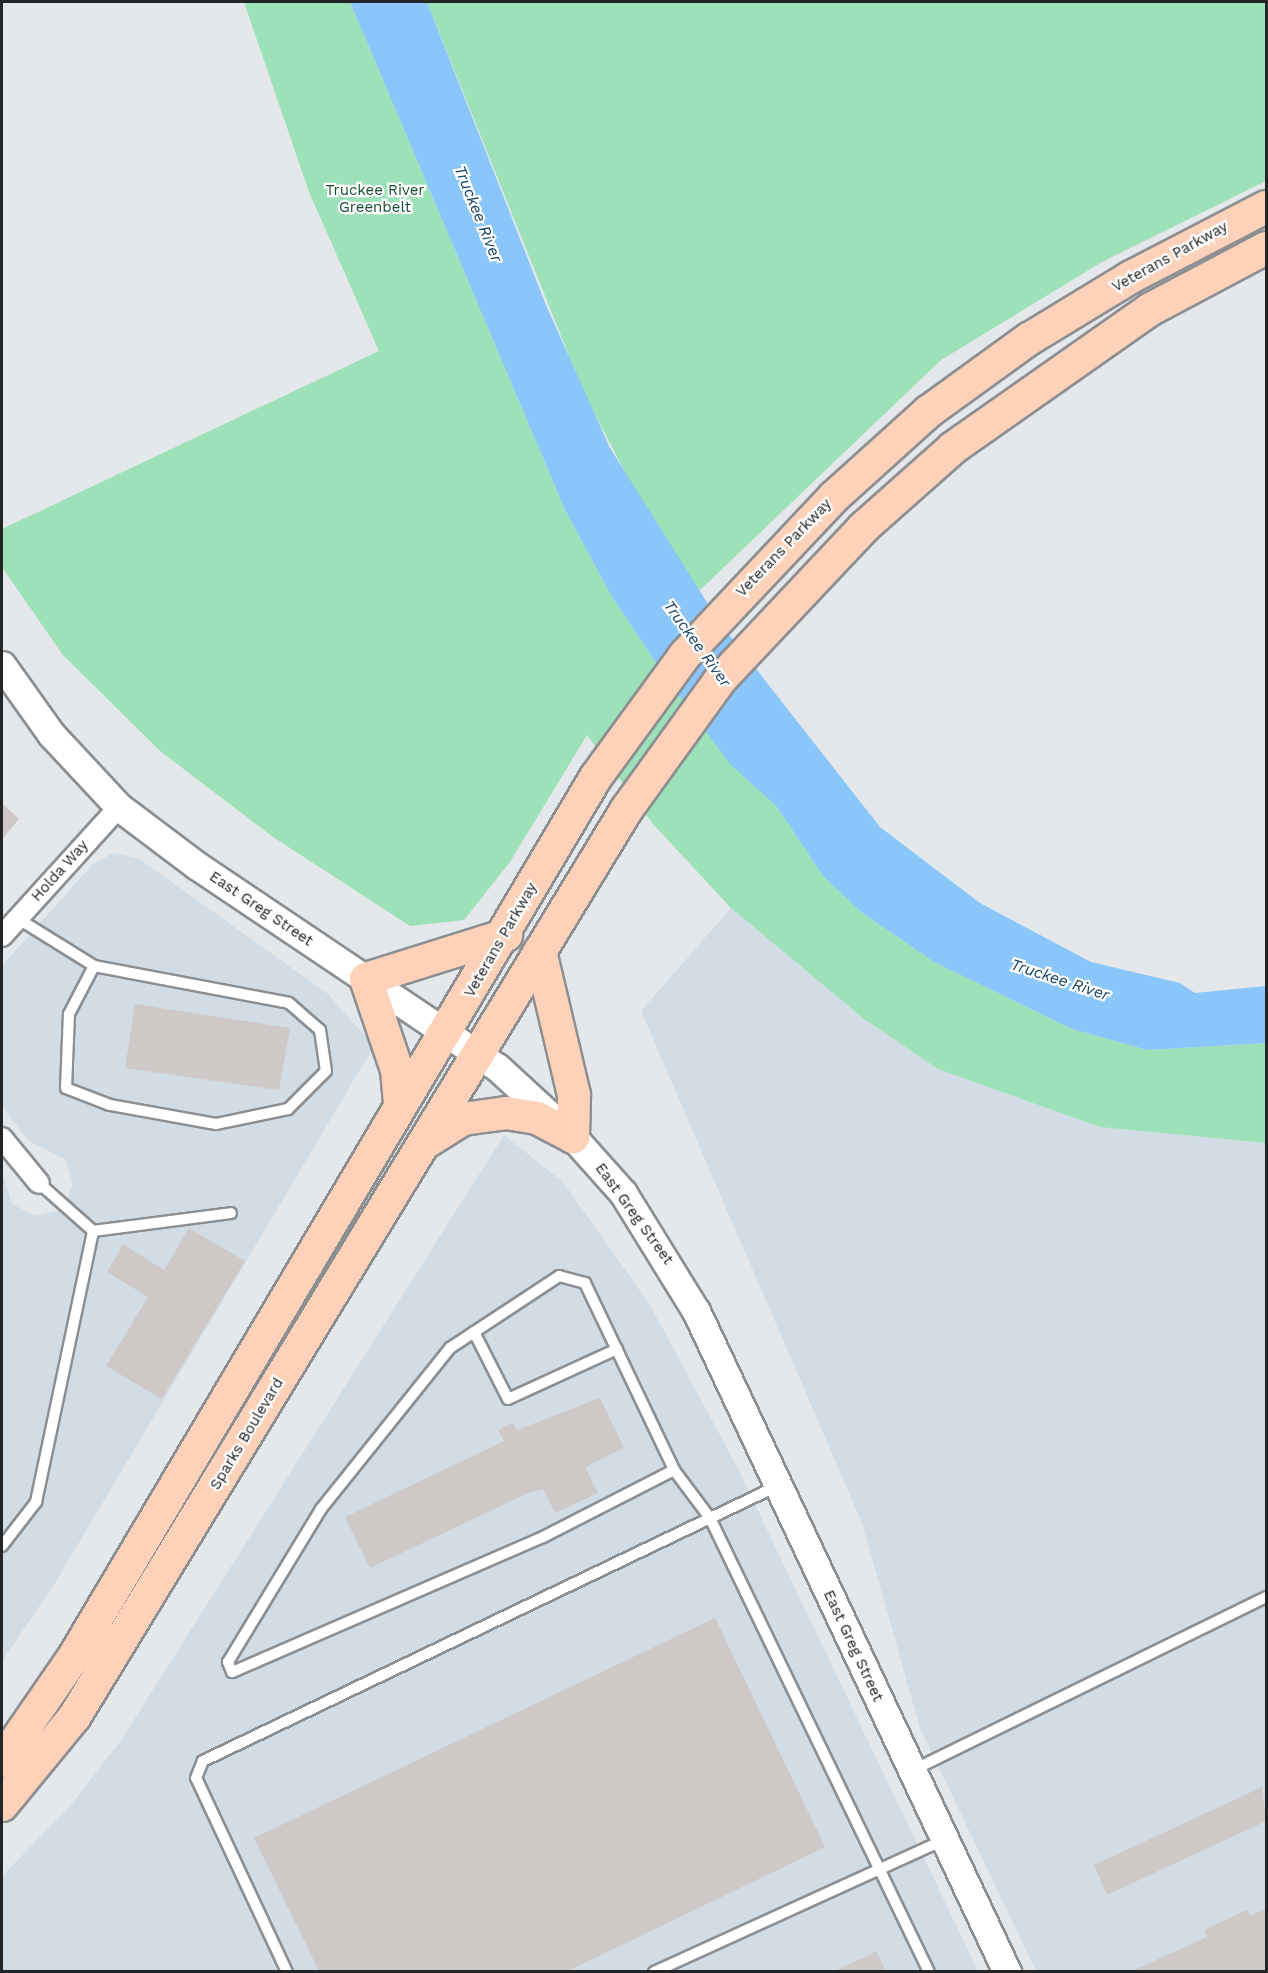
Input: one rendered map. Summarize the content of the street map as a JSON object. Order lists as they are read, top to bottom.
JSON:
{
  "streets": {
    "main road": ["Veterans Parkway", "East Greg Street", "Sparks Boulevard"],
    "street": ["Holda Way"]
  },
  "crossings": [
    ["Veterans Parkway", "East Greg Street"],
    ["Holda Way", "East Greg Street"],
    ["East Greg Street", "Sparks Boulevard"]
  ],
  "water": ["Truckee River"],
  "parks": ["Truckee River Greenbelt"]
}
